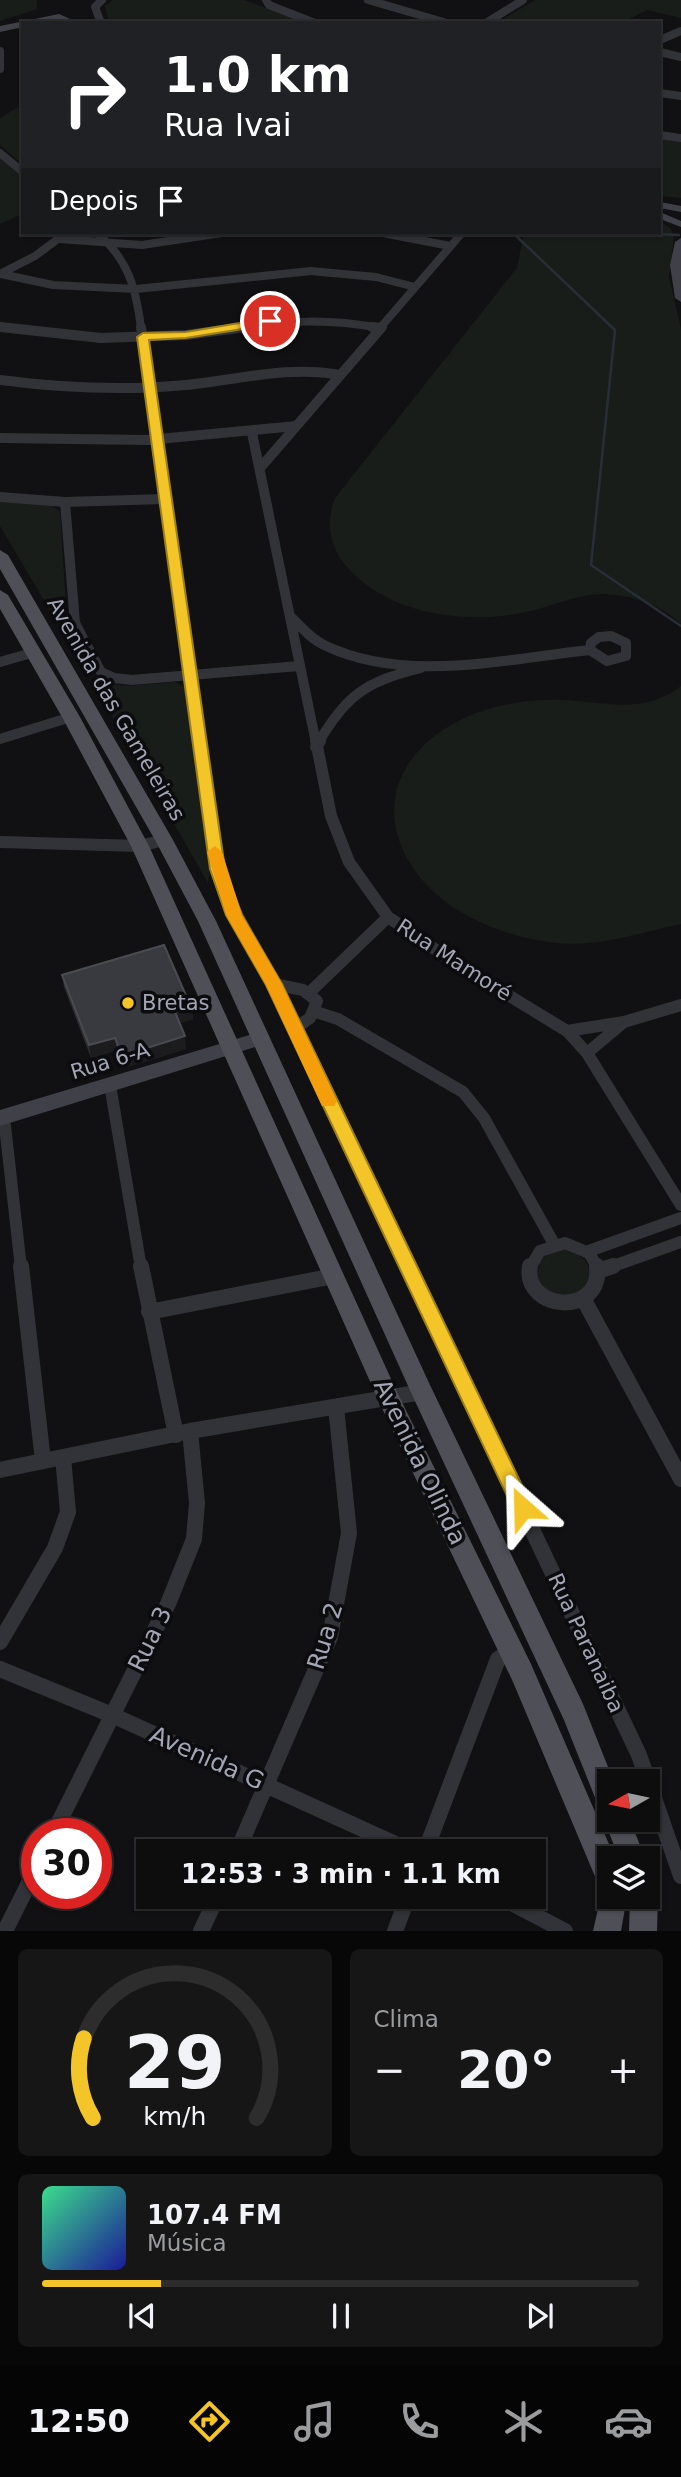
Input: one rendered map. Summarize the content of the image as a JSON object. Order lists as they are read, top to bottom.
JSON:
{
  "streets": {
    "main road": ["Avenida das Gameleiras", "Avenida Olinda"],
    "street": [
      "Rua Mamoré",
      "Rua 6-A",
      "Rua 2",
      "Rua 3",
      "Rua Paranaiba",
      "Avenida G"
    ]
  },
  "crossings": [
    ["Avenida das Gameleiras", "Rua 6-A"],
    ["Avenida das Gameleiras", "Avenida Olinda"],
    ["Rua 6-A", "Avenida Olinda"],
    ["Rua 6-A", "Rua 3"],
    ["Rua 2", "Avenida G"],
    ["Rua 3", "Avenida G"]
  ],
  "places": ["Bretas"],
  "north": "left",
  "page": {
    "turn": ["1.0 km", "Rua Ivai"],
    "then": "Depois",
    "limit": "30",
    "trip": "12:53 · 3 min · 1.1 km",
    "tile": "Clima",
    "heat": ["−", "20°", "+"],
    "song": ["107.4 FM", "Música"],
    "tabs": "12:50",
    "gauge": ["29", "km/h"]
  }
}
